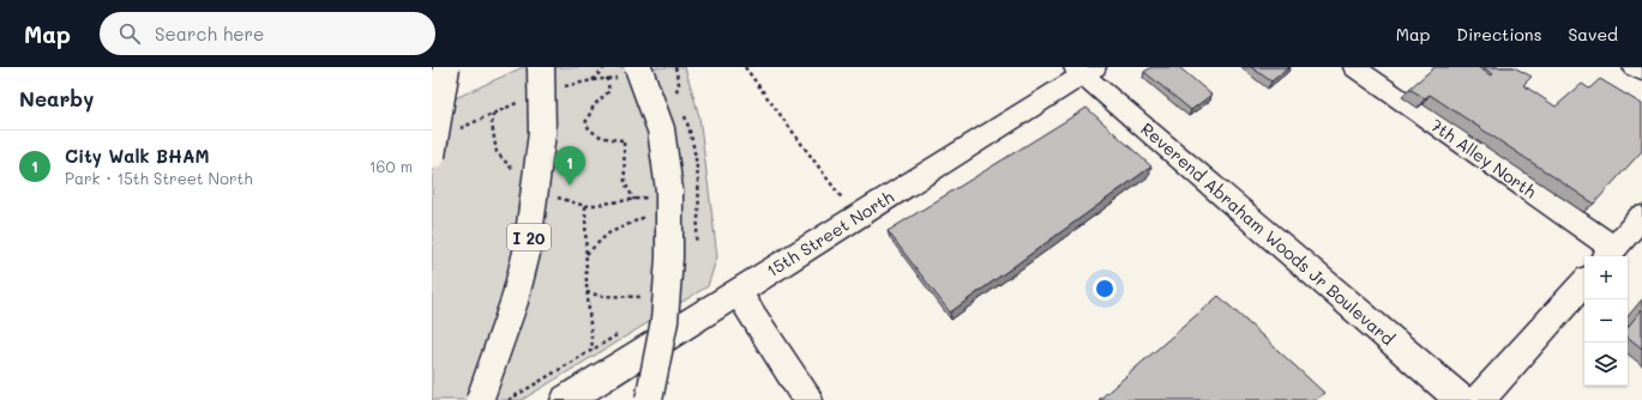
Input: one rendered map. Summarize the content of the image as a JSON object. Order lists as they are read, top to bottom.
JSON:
{
  "streets": {
    "main road": [
      "7th Alley North",
      "15th Street North",
      "Reverend Abraham Woods Jr Boulevard",
      "I 20"
    ]
  },
  "crossings": [
    ["15th Street North", "Reverend Abraham Woods Jr Boulevard"]
  ],
  "page": {
    "header": "Map",
    "search": "Search here",
    "nav": ["Map", "Directions", "Saved"],
    "heading": "Nearby",
    "list": [
      {
        "mark": "1",
        "name": "City Walk BHAM",
        "note": "Park · 15th Street North",
        "value": "160 m"
      }
    ],
    "pins": "1",
    "map_buttons": ["+", "−"]
  }
}
